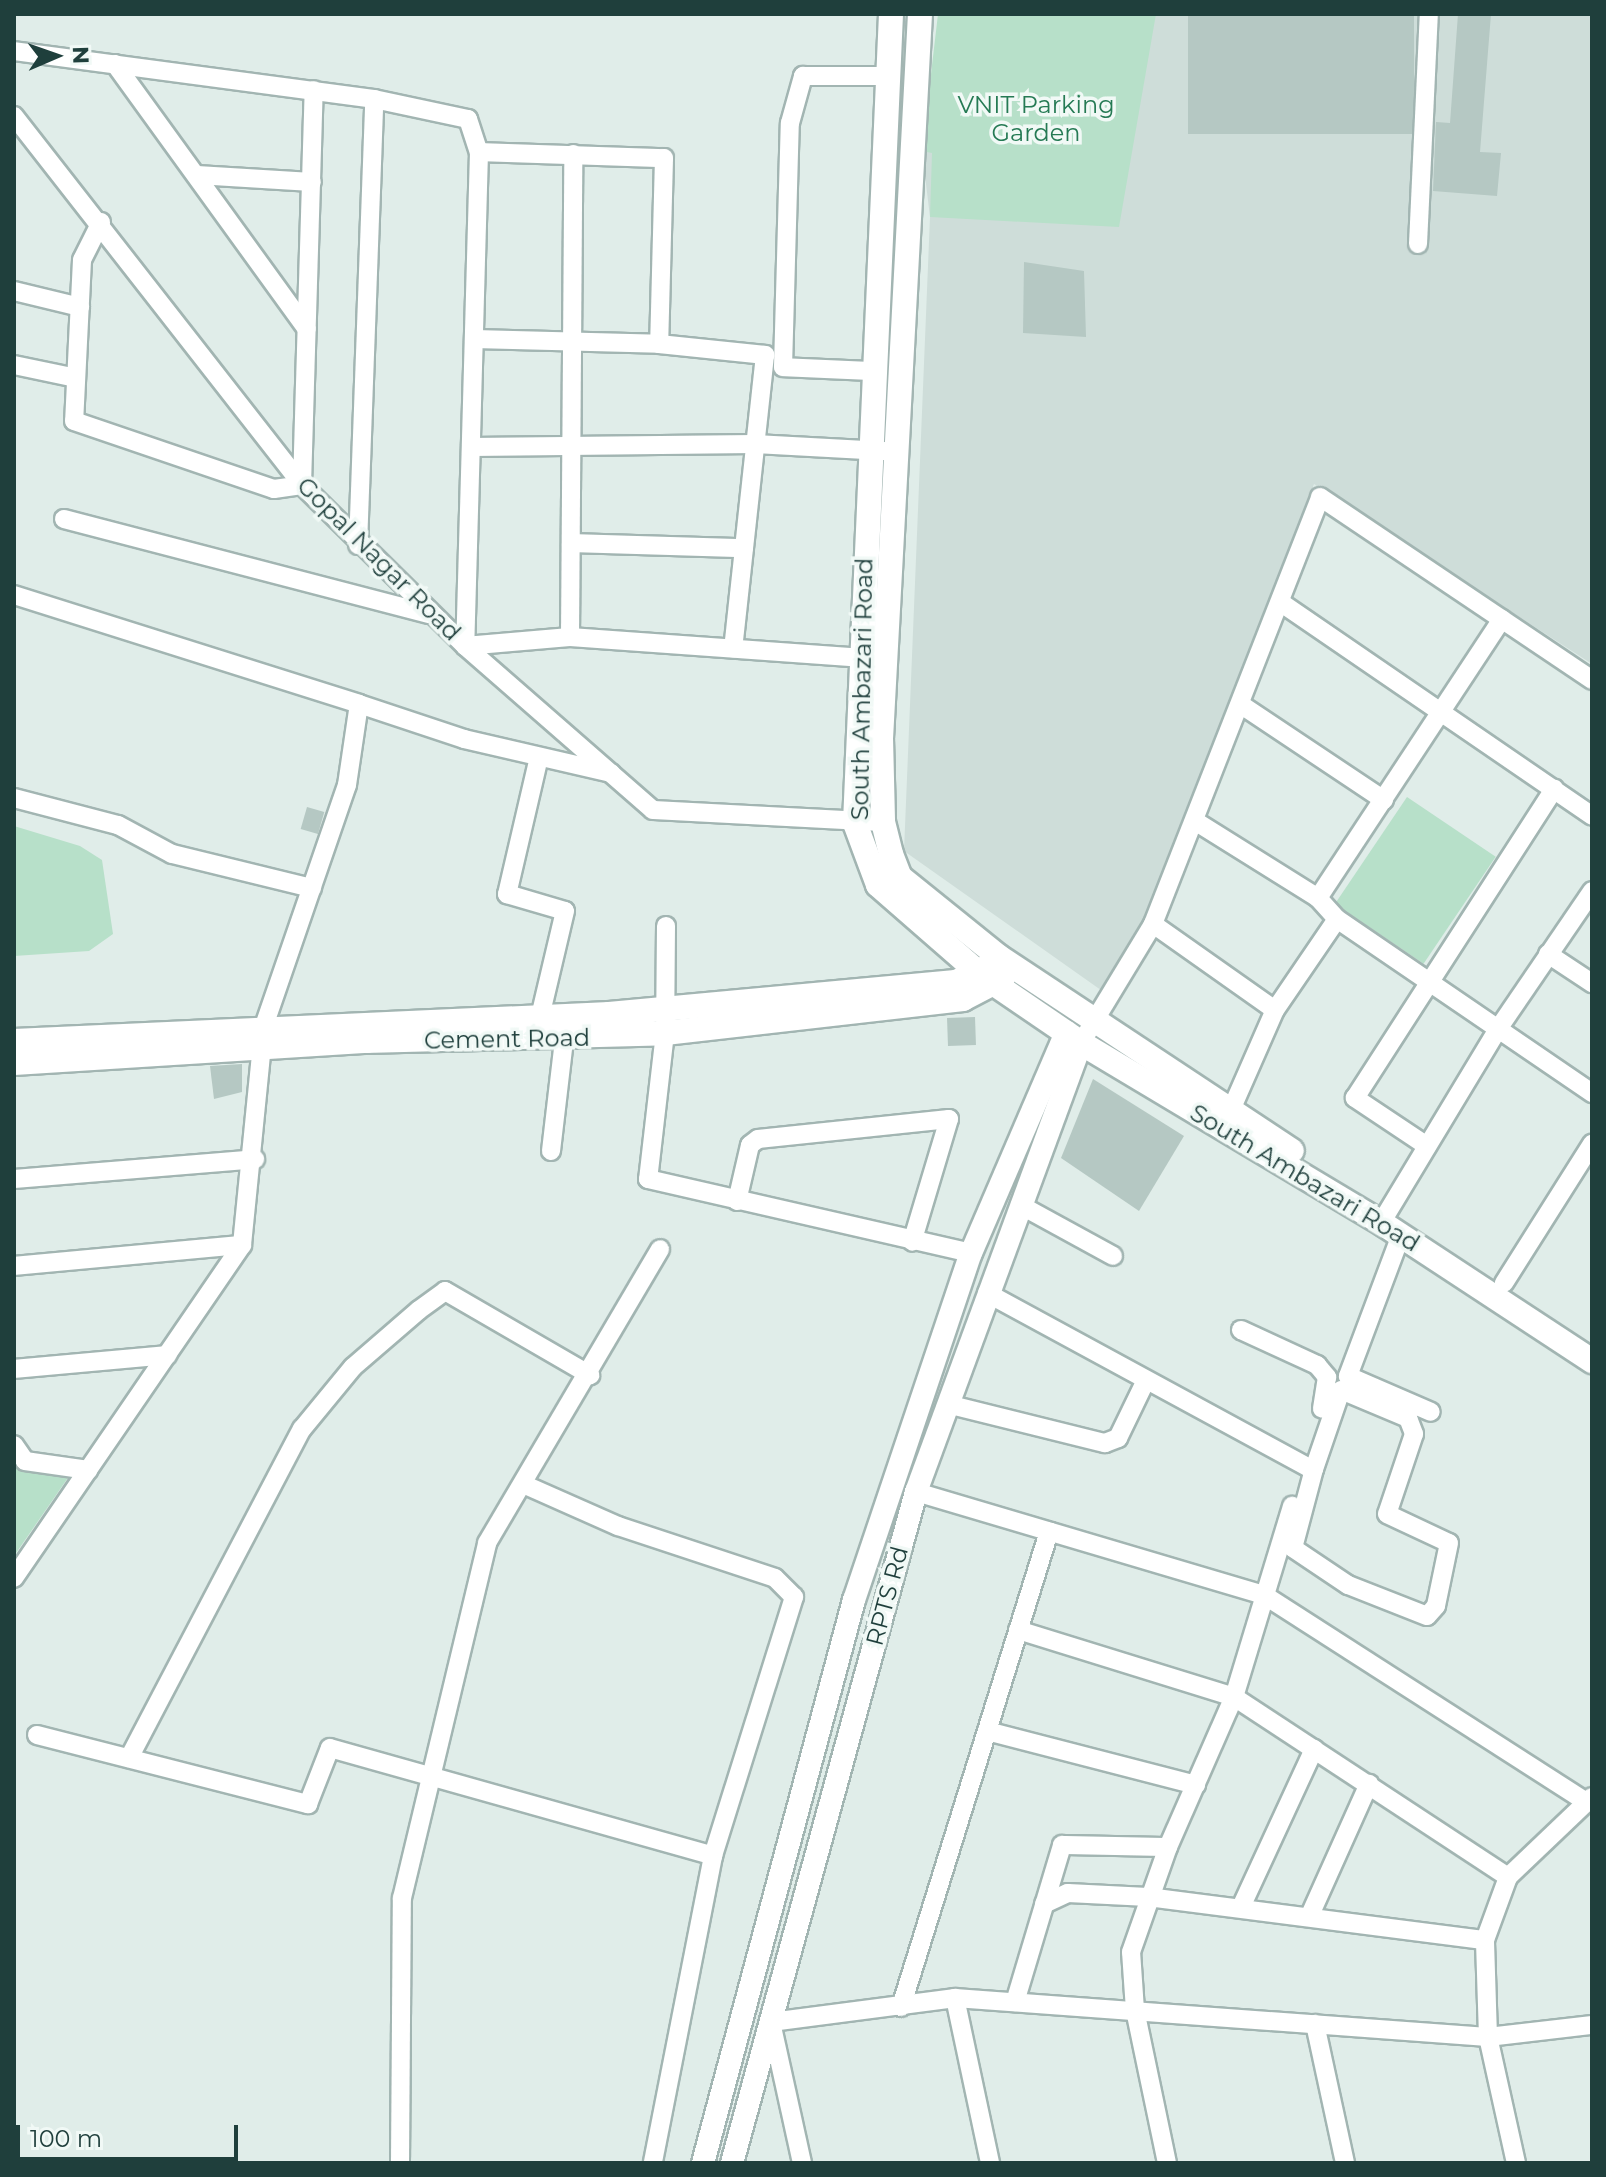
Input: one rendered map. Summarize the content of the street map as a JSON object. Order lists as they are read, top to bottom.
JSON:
{
  "streets": {
    "main road": ["South Ambazari Road", "Cement Road"],
    "street": ["Gopal Nagar Road", "RPTS Rd"]
  },
  "crossings": [
    ["Gopal Nagar Road", "South Ambazari Road"],
    ["South Ambazari Road", "Cement Road"],
    ["South Ambazari Road", "RPTS Rd"]
  ],
  "parks": ["VNIT Parking Garden"],
  "scale_bar": "100 m",
  "north": "right"
}
